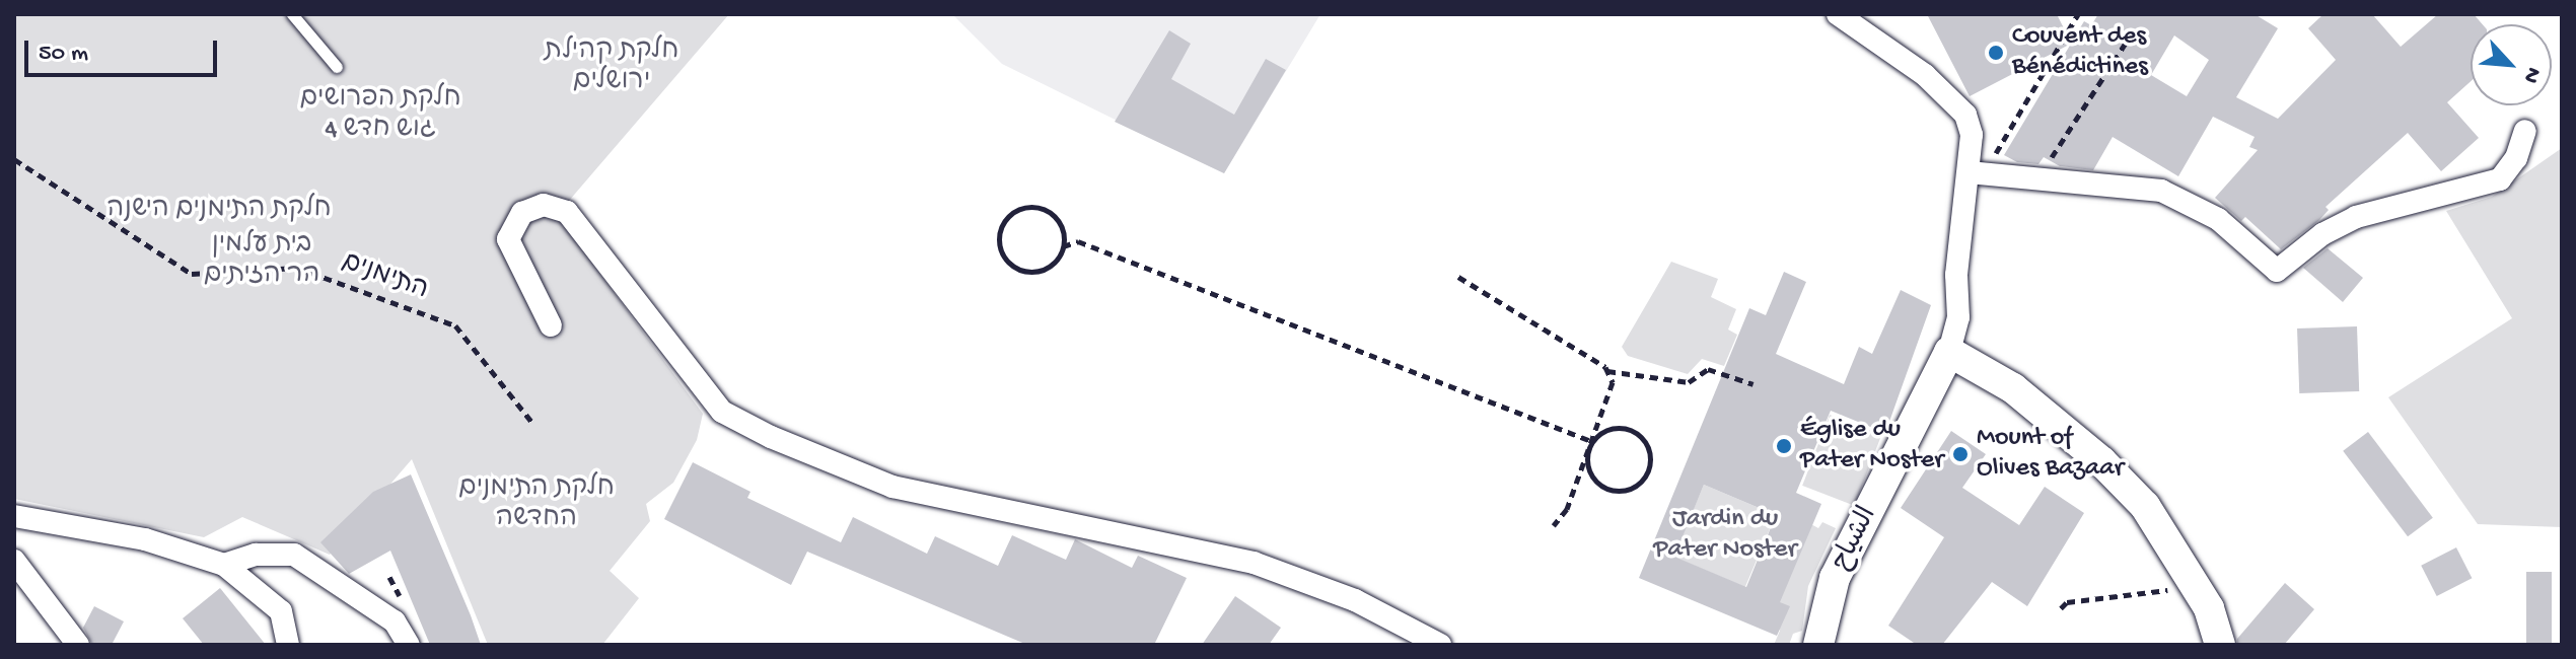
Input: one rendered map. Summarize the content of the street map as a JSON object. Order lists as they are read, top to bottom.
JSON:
{
  "streets": {
    "street": ["الشياح"],
    "path": ["התימנים"]
  },
  "parks": [
    "חלקת קהילת ירושלים",
    "חלקת הפרושים גוש חדש 4",
    "חלקת התימנים הישנה",
    "בית עלמין הר הזיתים",
    "חלקת התימנים החדשה",
    "Jardin du Pater Noster"
  ],
  "places": ["Couvent des Bénédictines", "Église du Pater Noster", "Mount of Olives Bazaar"],
  "scale_bar": "50 m",
  "north": "bottom right"
}
